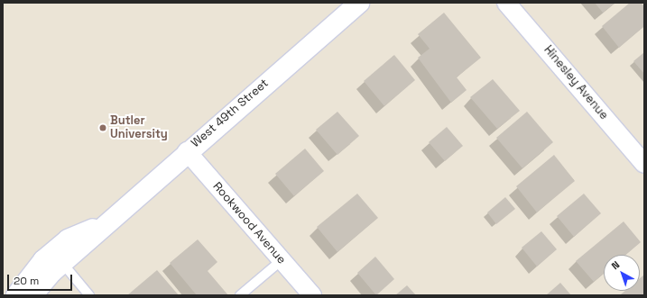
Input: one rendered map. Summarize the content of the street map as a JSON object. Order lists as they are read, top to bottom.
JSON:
{
  "streets": {
    "street": ["Hinesley Avenue", "West 49th Street", "Rookwood Avenue"]
  },
  "crossings": [
    ["West 49th Street", "Rookwood Avenue"]
  ],
  "places": ["Butler University"],
  "scale_bar": "20 m",
  "north": "top left"
}
